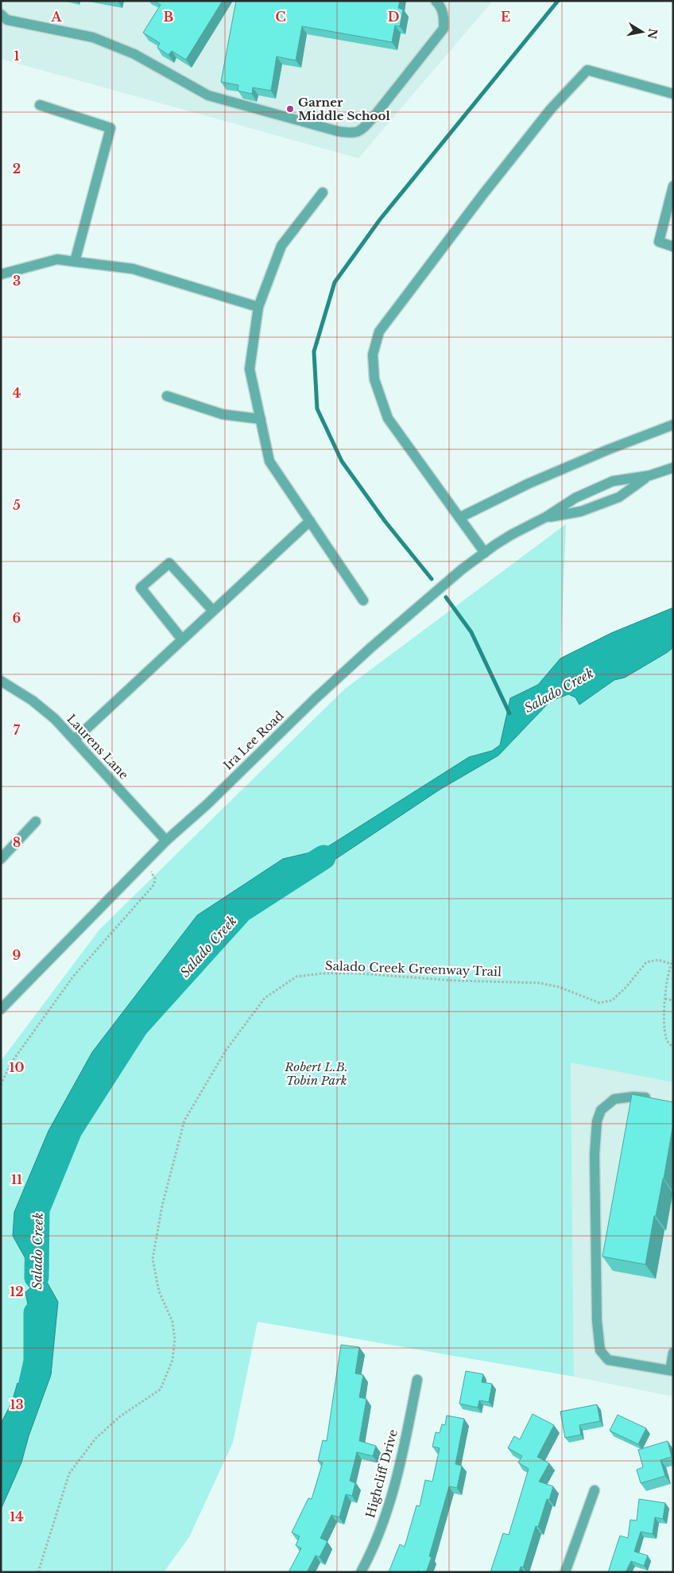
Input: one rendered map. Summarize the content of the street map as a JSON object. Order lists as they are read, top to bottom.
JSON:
{
  "streets": {
    "street": ["Ira Lee Road", "Laurens Lane", "Highcliff Drive"],
    "path": ["Salado Creek Greenway Trail"]
  },
  "crossings": [
    ["Ira Lee Road", "Laurens Lane"]
  ],
  "water": ["Salado Creek"],
  "parks": ["Robert L.B. Tobin Park"],
  "places": ["Garner Middle School"],
  "north": "right",
  "grid": {
    "columns": [
      "A",
      "B",
      "C",
      "D",
      "E"
    ],
    "rows": [
      "1",
      "2",
      "3",
      "4",
      "5",
      "6",
      "7",
      "8",
      "9",
      "10",
      "11",
      "12",
      "13",
      "14"
    ]
  }
}
